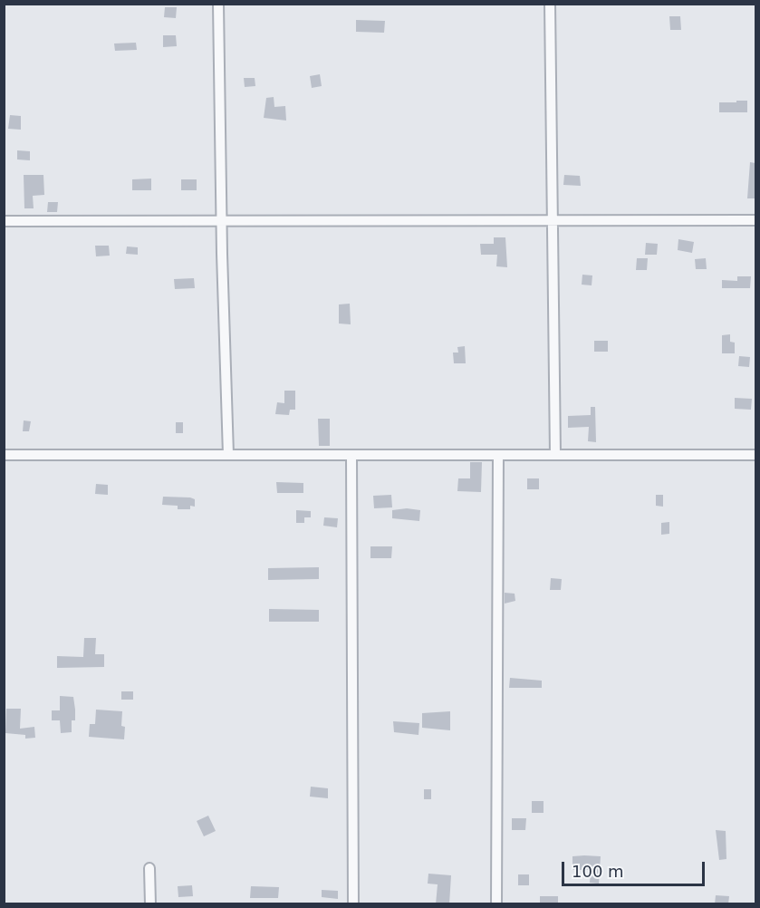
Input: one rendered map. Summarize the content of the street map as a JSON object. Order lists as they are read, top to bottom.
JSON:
{
  "scale_bar": "100 m"
}
